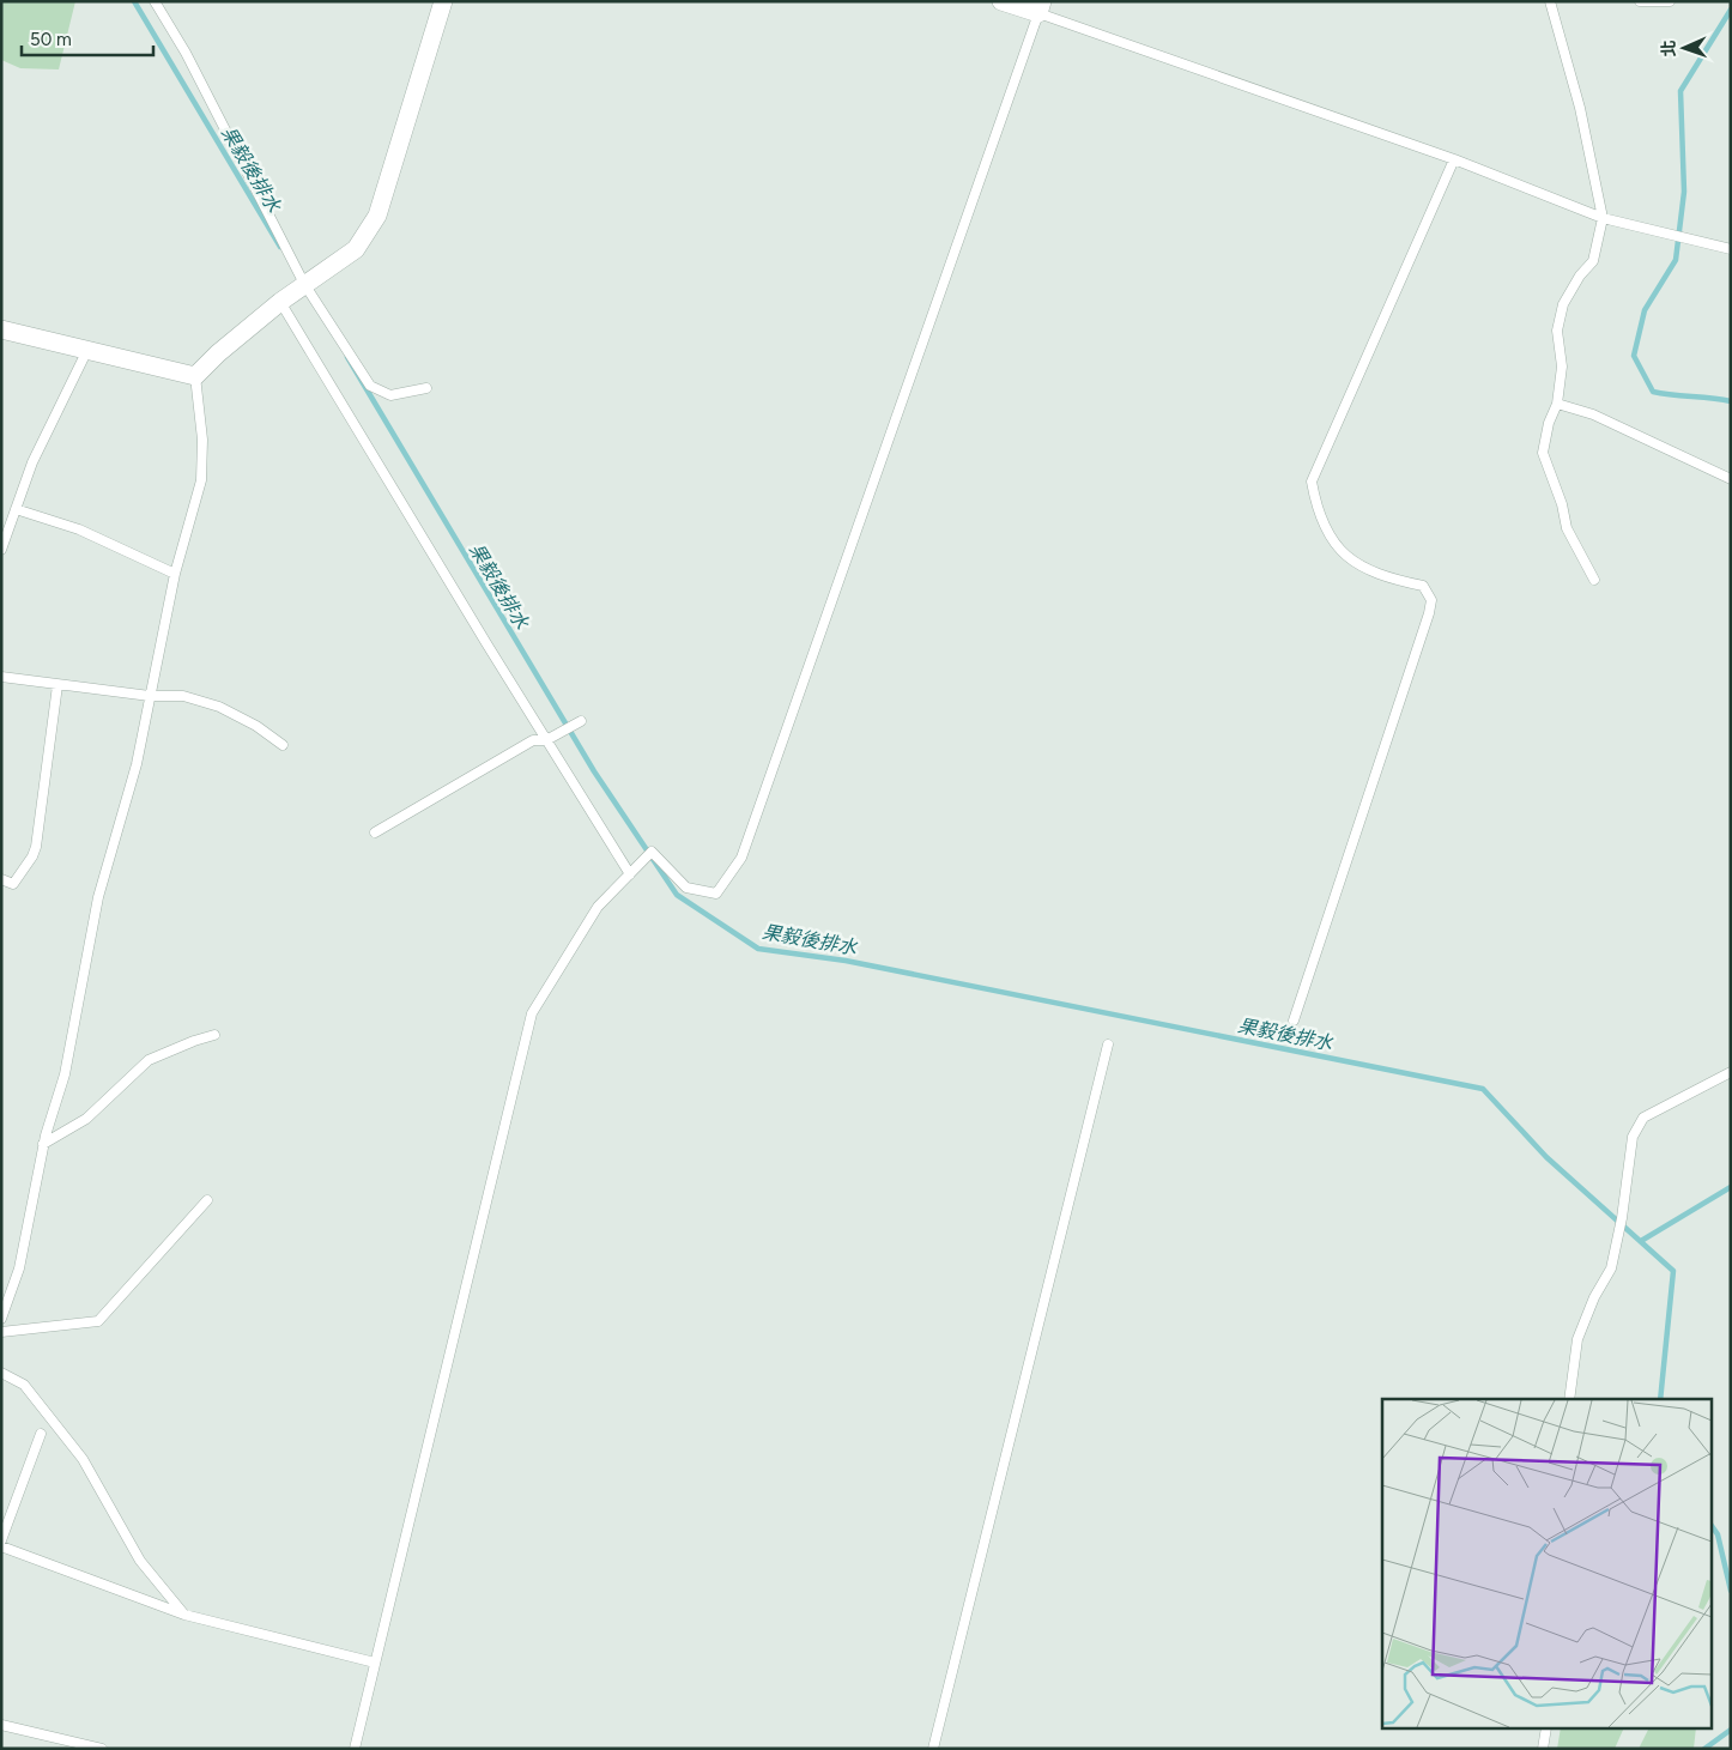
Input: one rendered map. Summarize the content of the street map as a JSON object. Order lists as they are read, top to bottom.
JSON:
{
  "water": ["果毅後排水"],
  "scale_bar": "50 m",
  "north": "left"
}
